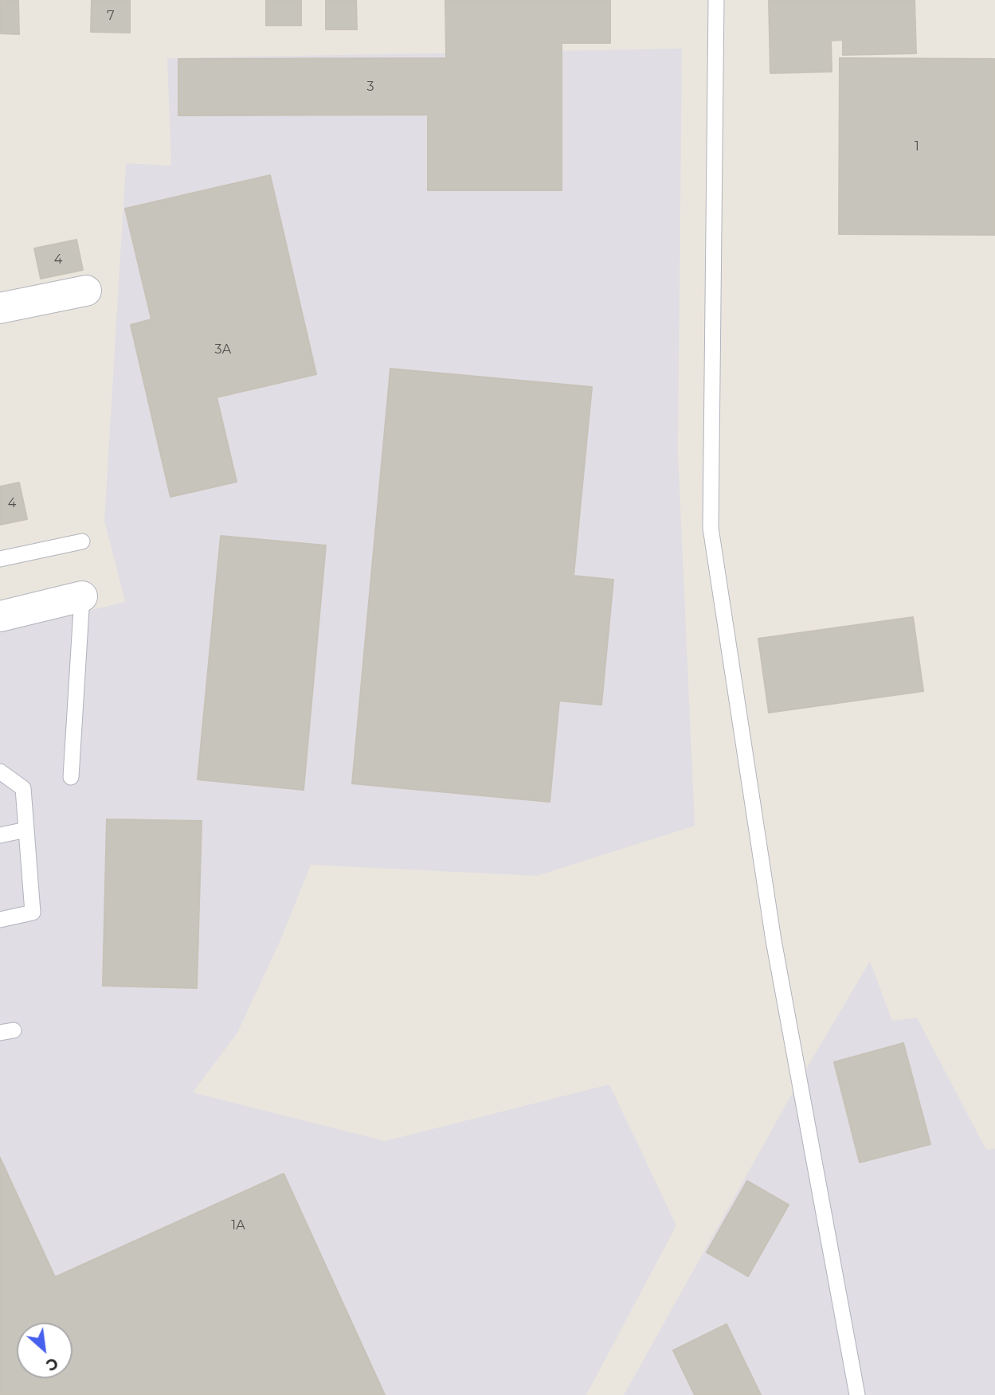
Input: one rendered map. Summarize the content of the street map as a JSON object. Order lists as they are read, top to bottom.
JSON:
{
  "house_numbers": [
    "7",
    "3",
    "1",
    "4",
    "3А",
    "4",
    "1А"
  ],
  "north": "bottom right"
}
